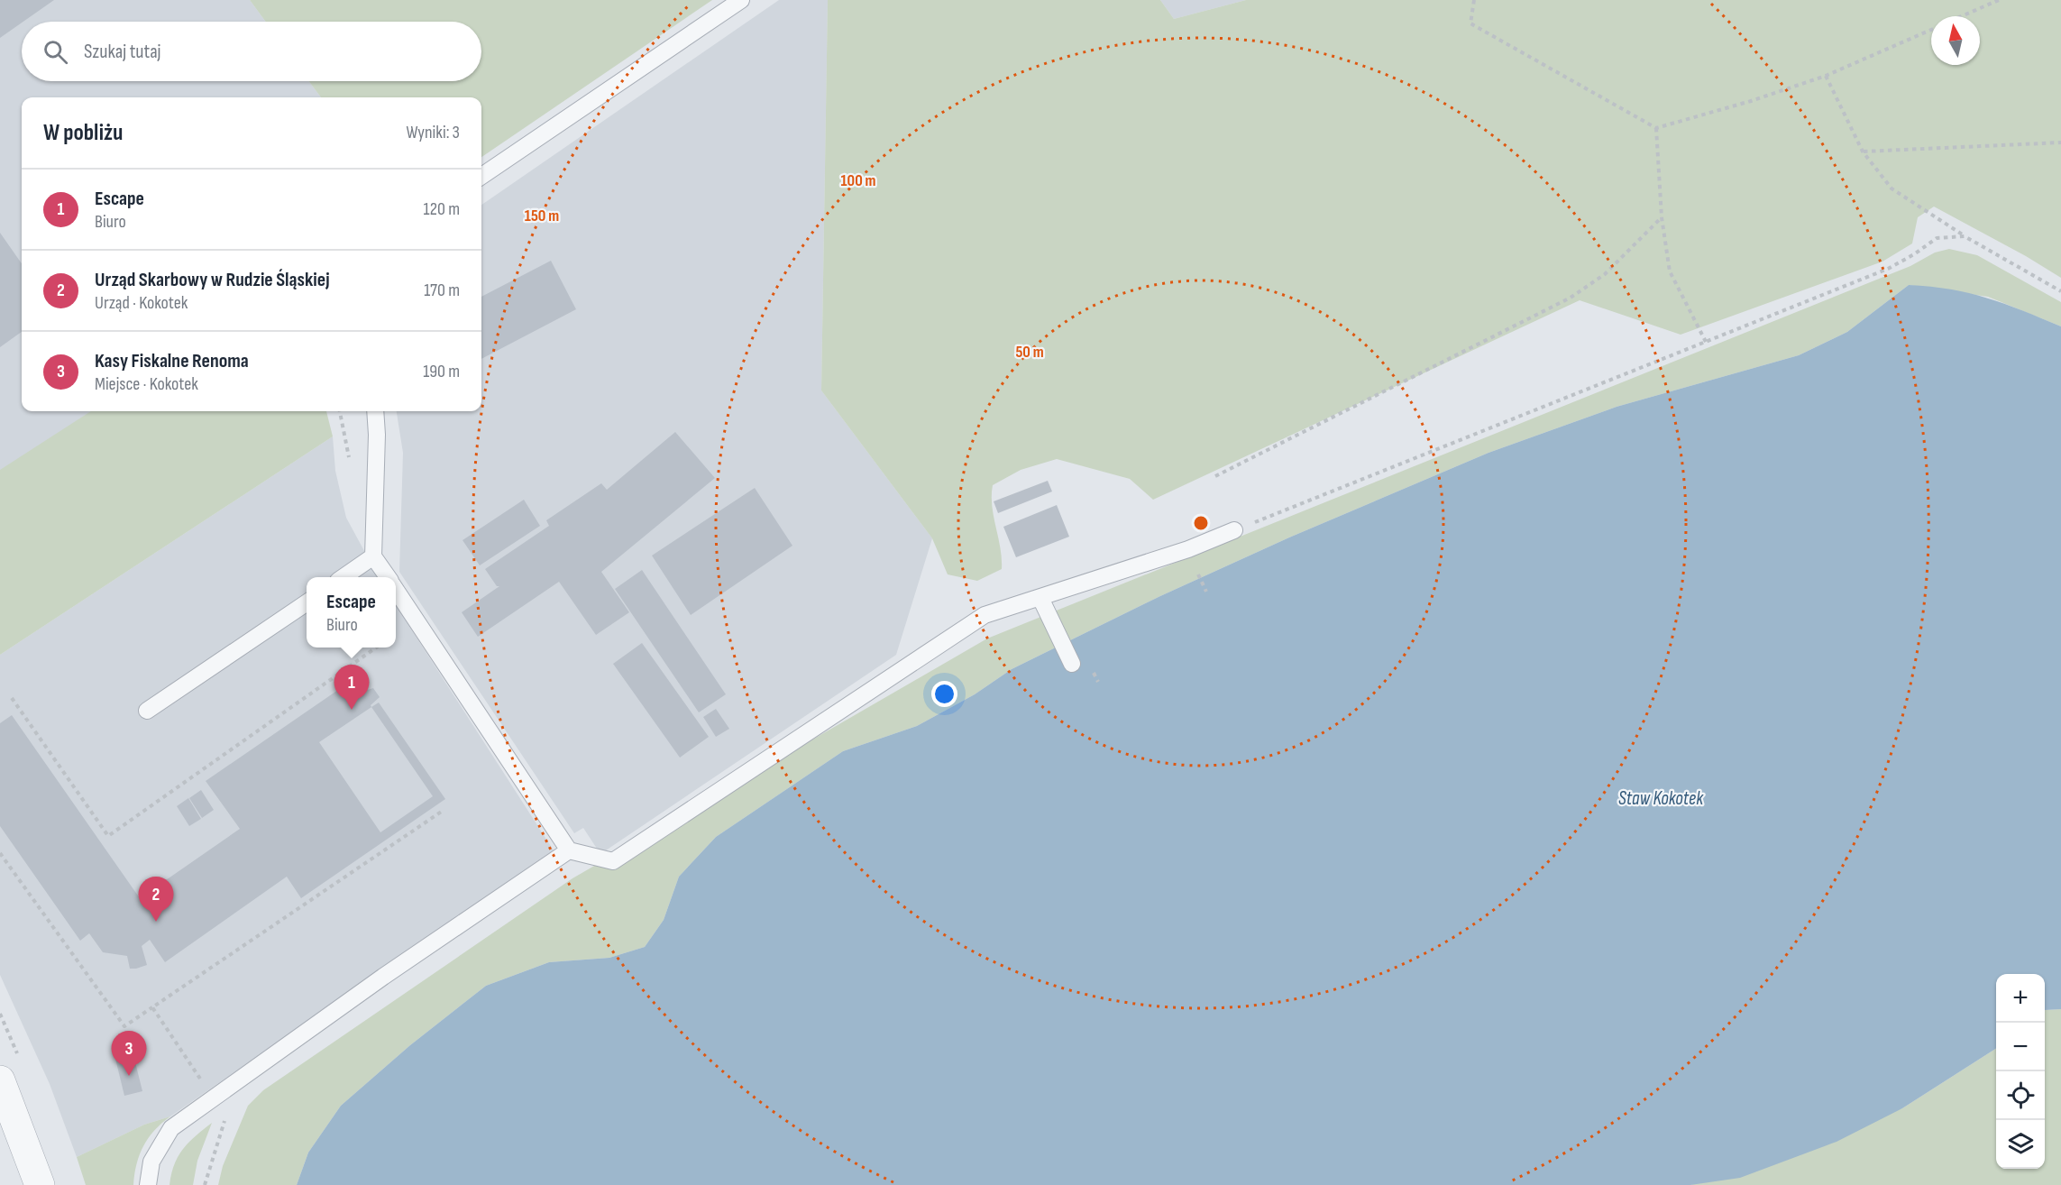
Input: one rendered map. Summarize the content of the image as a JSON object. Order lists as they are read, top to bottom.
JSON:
{
  "water": ["Staw Kokotek"],
  "north": "top",
  "page": {
    "search": "Szukaj tutaj",
    "heading": ["W pobliżu", "Wyniki: 3"],
    "list": [
      {
        "mark": "1",
        "name": "Escape",
        "note": "Biuro",
        "value": "120 m"
      },
      {
        "mark": "2",
        "name": "Urząd Skarbowy w Rudzie Śląskiej",
        "note": "Urząd · Kokotek",
        "value": "170 m"
      },
      {
        "mark": "3",
        "name": "Kasy Fiskalne Renoma",
        "note": "Miejsce · Kokotek",
        "value": "190 m"
      }
    ],
    "popup": ["Escape", "Biuro"],
    "pins": ["1", "2", "3"],
    "map_buttons": ["+", "−"]
  },
  "rings": ["100 m", "150 m", "50 m"]
}
